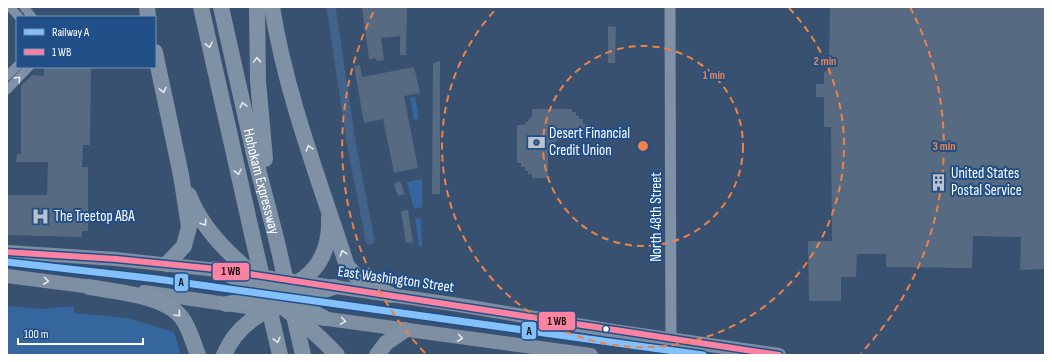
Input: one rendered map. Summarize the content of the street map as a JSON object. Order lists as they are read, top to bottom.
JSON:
{
  "streets": {
    "highway": ["Hohokam Expressway"],
    "main road": ["East Washington Street"],
    "street": ["North 48th Street"]
  },
  "crossings": [
    ["North 48th Street", "East Washington Street"]
  ],
  "places": {
    "bank": ["Desert Financial Credit Union"],
    "building": ["United States Postal Service"],
    "hospital": ["The Treetop ABA"]
  },
  "lines": ["rail line A"],
  "legend": ["Railway A", "1 WB"],
  "scale_bar": "100 m",
  "rings": ["2 min", "1 min", "3 min"]
}
